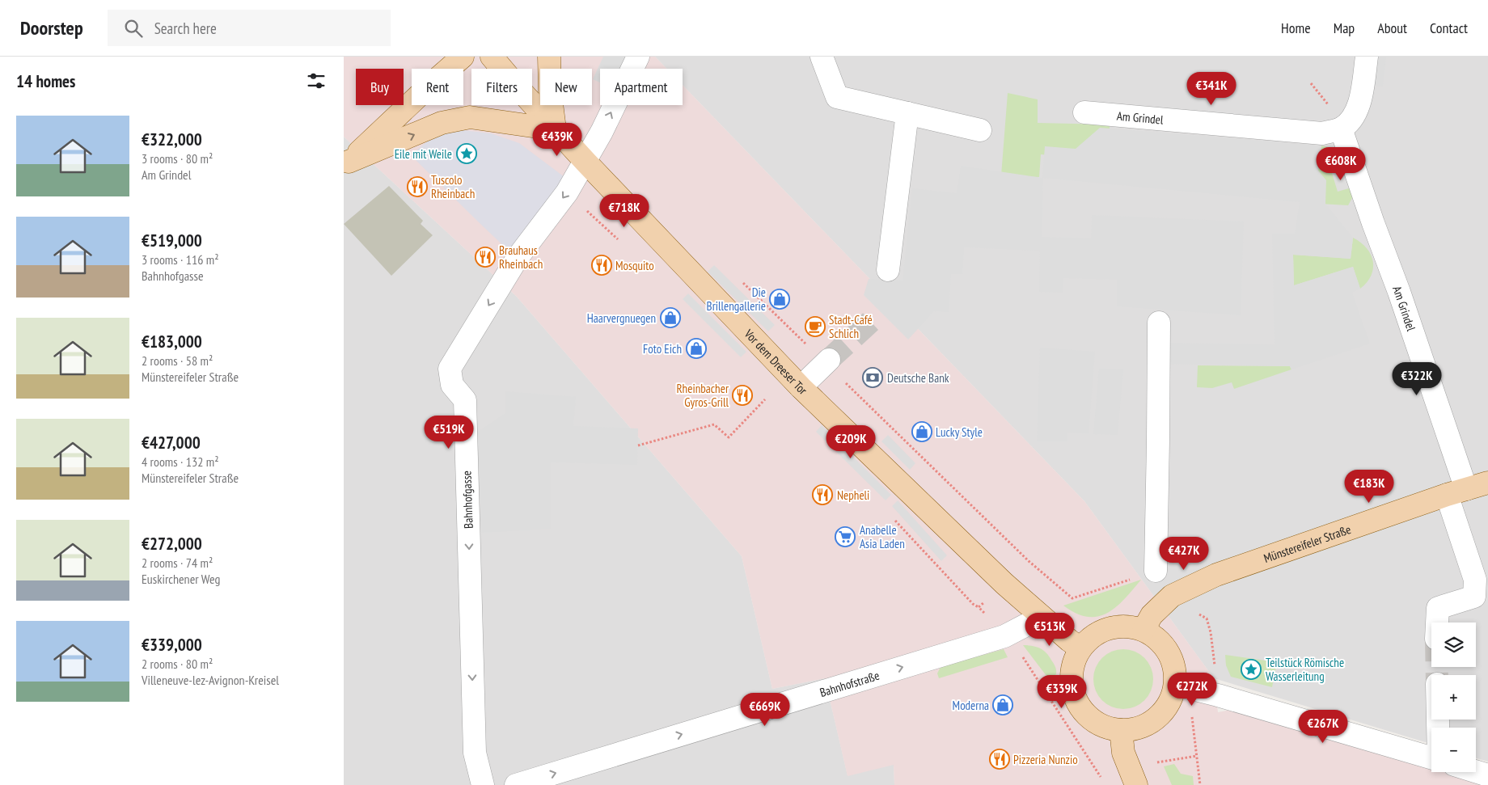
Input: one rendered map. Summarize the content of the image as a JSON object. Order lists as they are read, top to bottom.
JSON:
{
  "streets": {
    "main road": ["Vor dem Dreeser Tor", "Münstereifeler Straße"],
    "street": ["Am Grindel", "Bahnhofgasse", "Bahnhofstraße"]
  },
  "crossings": [
    ["Am Grindel", "Münstereifeler Straße"],
    ["Vor dem Dreeser Tor", "Bahnhofgasse"],
    ["Vor dem Dreeser Tor", "Münstereifeler Straße"],
    ["Vor dem Dreeser Tor", "Bahnhofstraße"]
  ],
  "one_way": ["Bahnhofstraße"],
  "places": {
    "place": ["Eile mit Weile", "Teilstück Römische Wasserleitung"],
    "restaurant": [
      "Tuscolo Rheinbach",
      "Brauhaus Rheinbach",
      "Mosquito",
      "Rheinbacher Gyros-Grill",
      "Nepheli",
      "Pizzeria Nunzio"
    ],
    "shop": [
      "Die Brillengallerie",
      "Haarvergnuegen",
      "Foto Eich",
      "Lucky Style",
      "Moderna"
    ],
    "cafe": ["Stadt-Café Schlich"],
    "bank": ["Deutsche Bank"],
    "supermarket": ["Anabelle Asia Laden"]
  },
  "page": {
    "header": "Doorstep",
    "search": "Search here",
    "nav": [
      "Home",
      "Map",
      "About",
      "Contact"
    ],
    "heading": "14 homes",
    "chip": [
      "Buy",
      "Rent",
      "Filters",
      "New",
      "Apartment"
    ],
    "price": [
      "€341K",
      "€439K",
      "€608K",
      "€718K",
      "€322K",
      "€519K",
      "€209K",
      "€183K",
      "€427K",
      "€513K",
      "€272K",
      "€339K",
      "€669K",
      "€267K"
    ],
    "list": [
      {
        "name": "€322,000",
        "note": "3 rooms · 80 m² · Am Grindel"
      },
      {
        "name": "€519,000",
        "note": "3 rooms · 116 m² · Bahnhofgasse"
      },
      {
        "name": "€183,000",
        "note": "2 rooms · 58 m² · Münstereifeler Straße"
      },
      {
        "name": "€427,000",
        "note": "4 rooms · 132 m² · Münstereifeler Straße"
      },
      {
        "name": "€272,000",
        "note": "2 rooms · 74 m² · Euskirchener Weg"
      },
      {
        "name": "€339,000",
        "note": "2 rooms · 80 m² · Villeneuve-lez-Avignon-Kreisel"
      }
    ],
    "map_buttons": ["+", "−"]
  }
}
